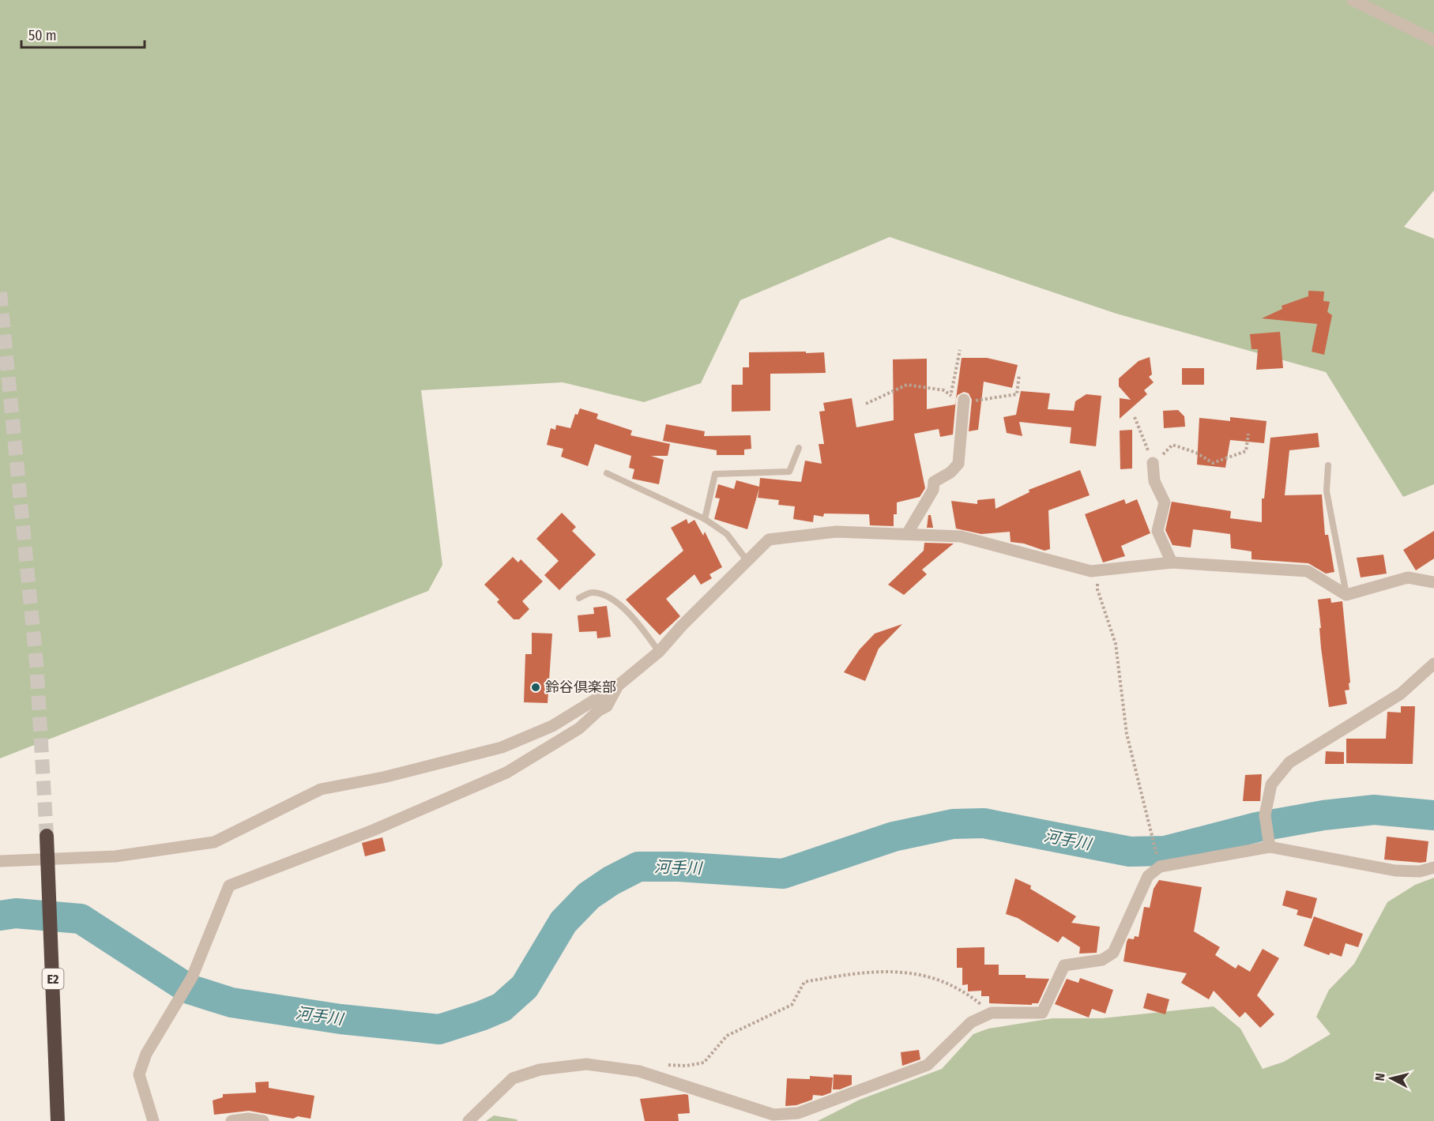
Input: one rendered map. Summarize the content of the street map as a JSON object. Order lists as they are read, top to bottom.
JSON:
{
  "streets": {
    "highway": ["E2"]
  },
  "water": ["河手川"],
  "places": ["鈴谷倶楽部"],
  "scale_bar": "50 m",
  "north": "left"
}
